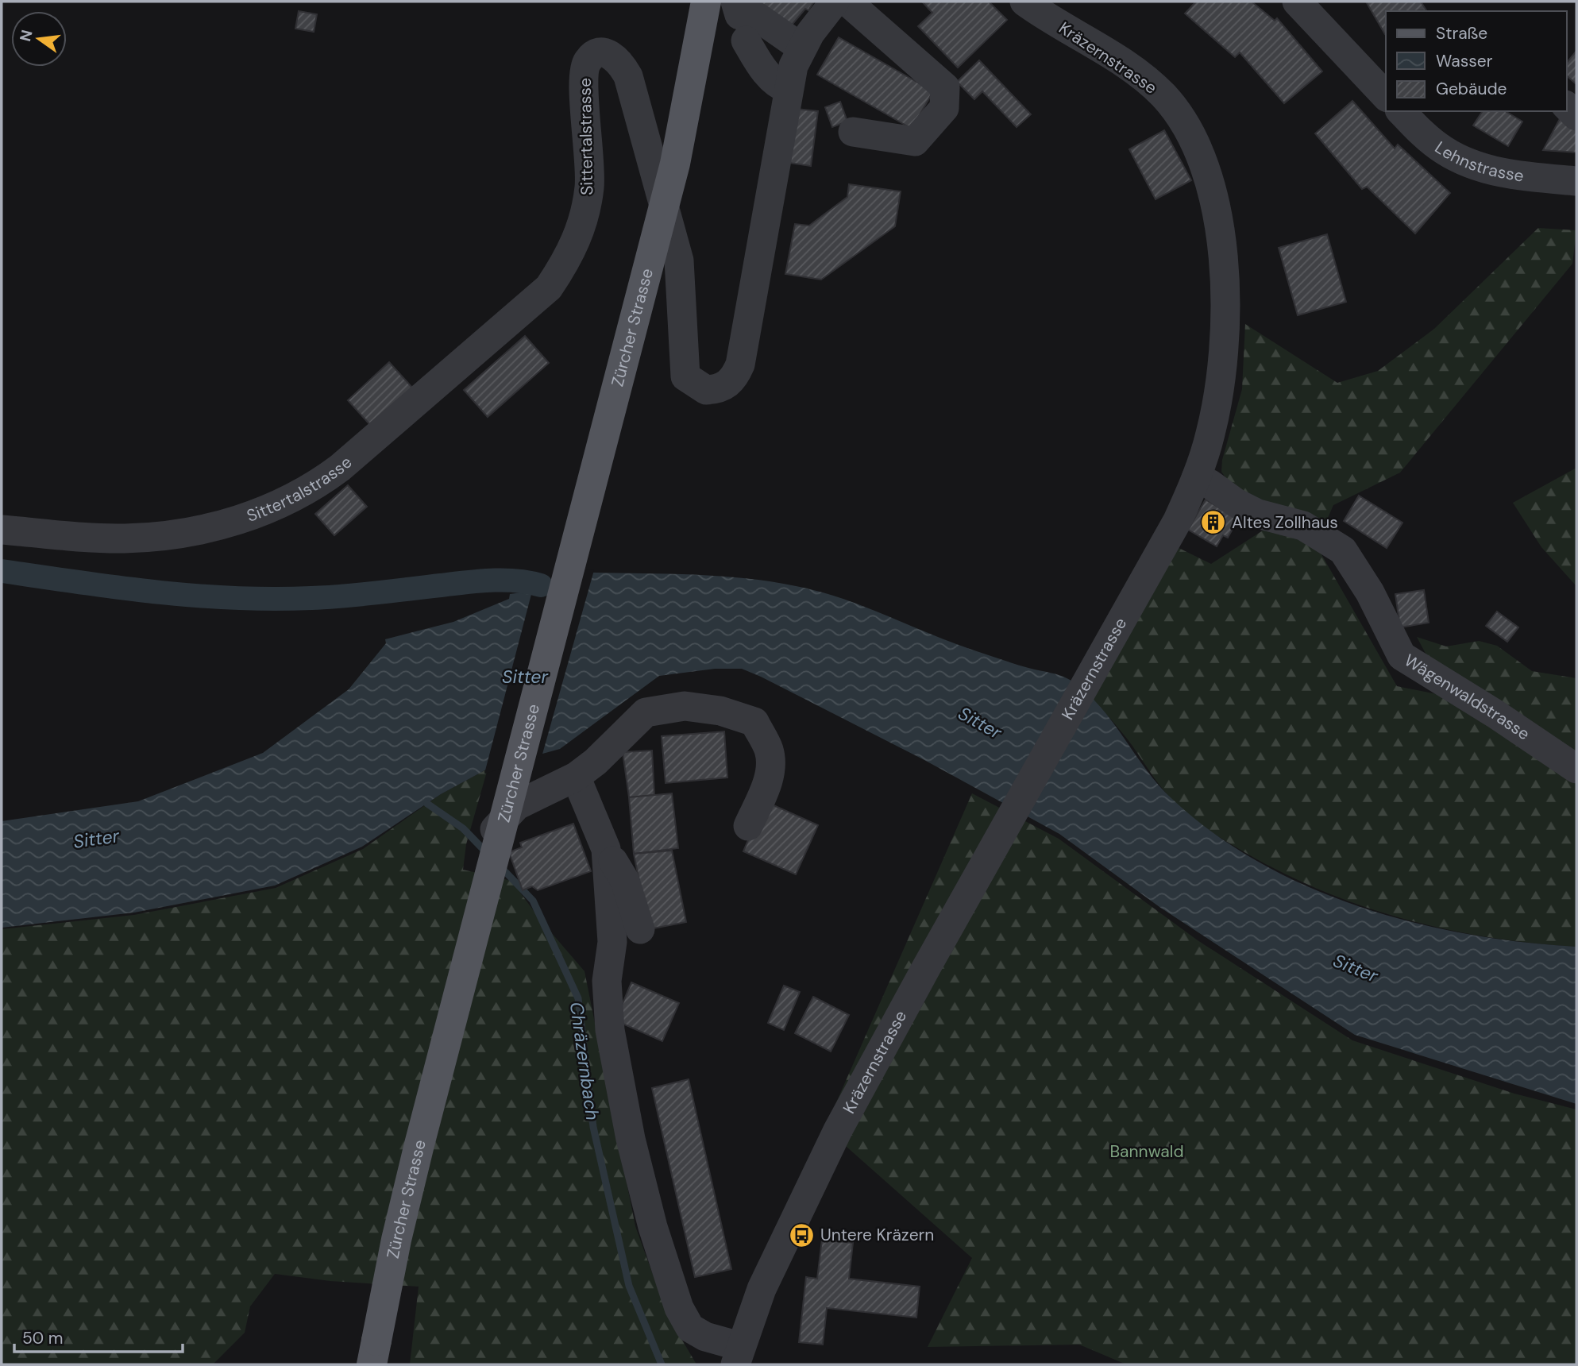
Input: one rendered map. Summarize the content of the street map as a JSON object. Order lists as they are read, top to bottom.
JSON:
{
  "streets": {
    "main road": ["Zürcher Strasse"],
    "street": [
      "Kräzernstrasse",
      "Sittertalstrasse",
      "Lehnstrasse",
      "Wägenwaldstrasse"
    ]
  },
  "crossings": [
    ["Kräzernstrasse", "Wägenwaldstrasse"]
  ],
  "water": ["Sitter", "Chräzernbach"],
  "parks": ["Bannwald"],
  "places": {
    "building": ["Altes Zollhaus"],
    "bus stop": ["Untere Kräzern"]
  },
  "legend": ["Straße", "Wasser", "Gebäude"],
  "scale_bar": "50 m",
  "north": "left"
}
